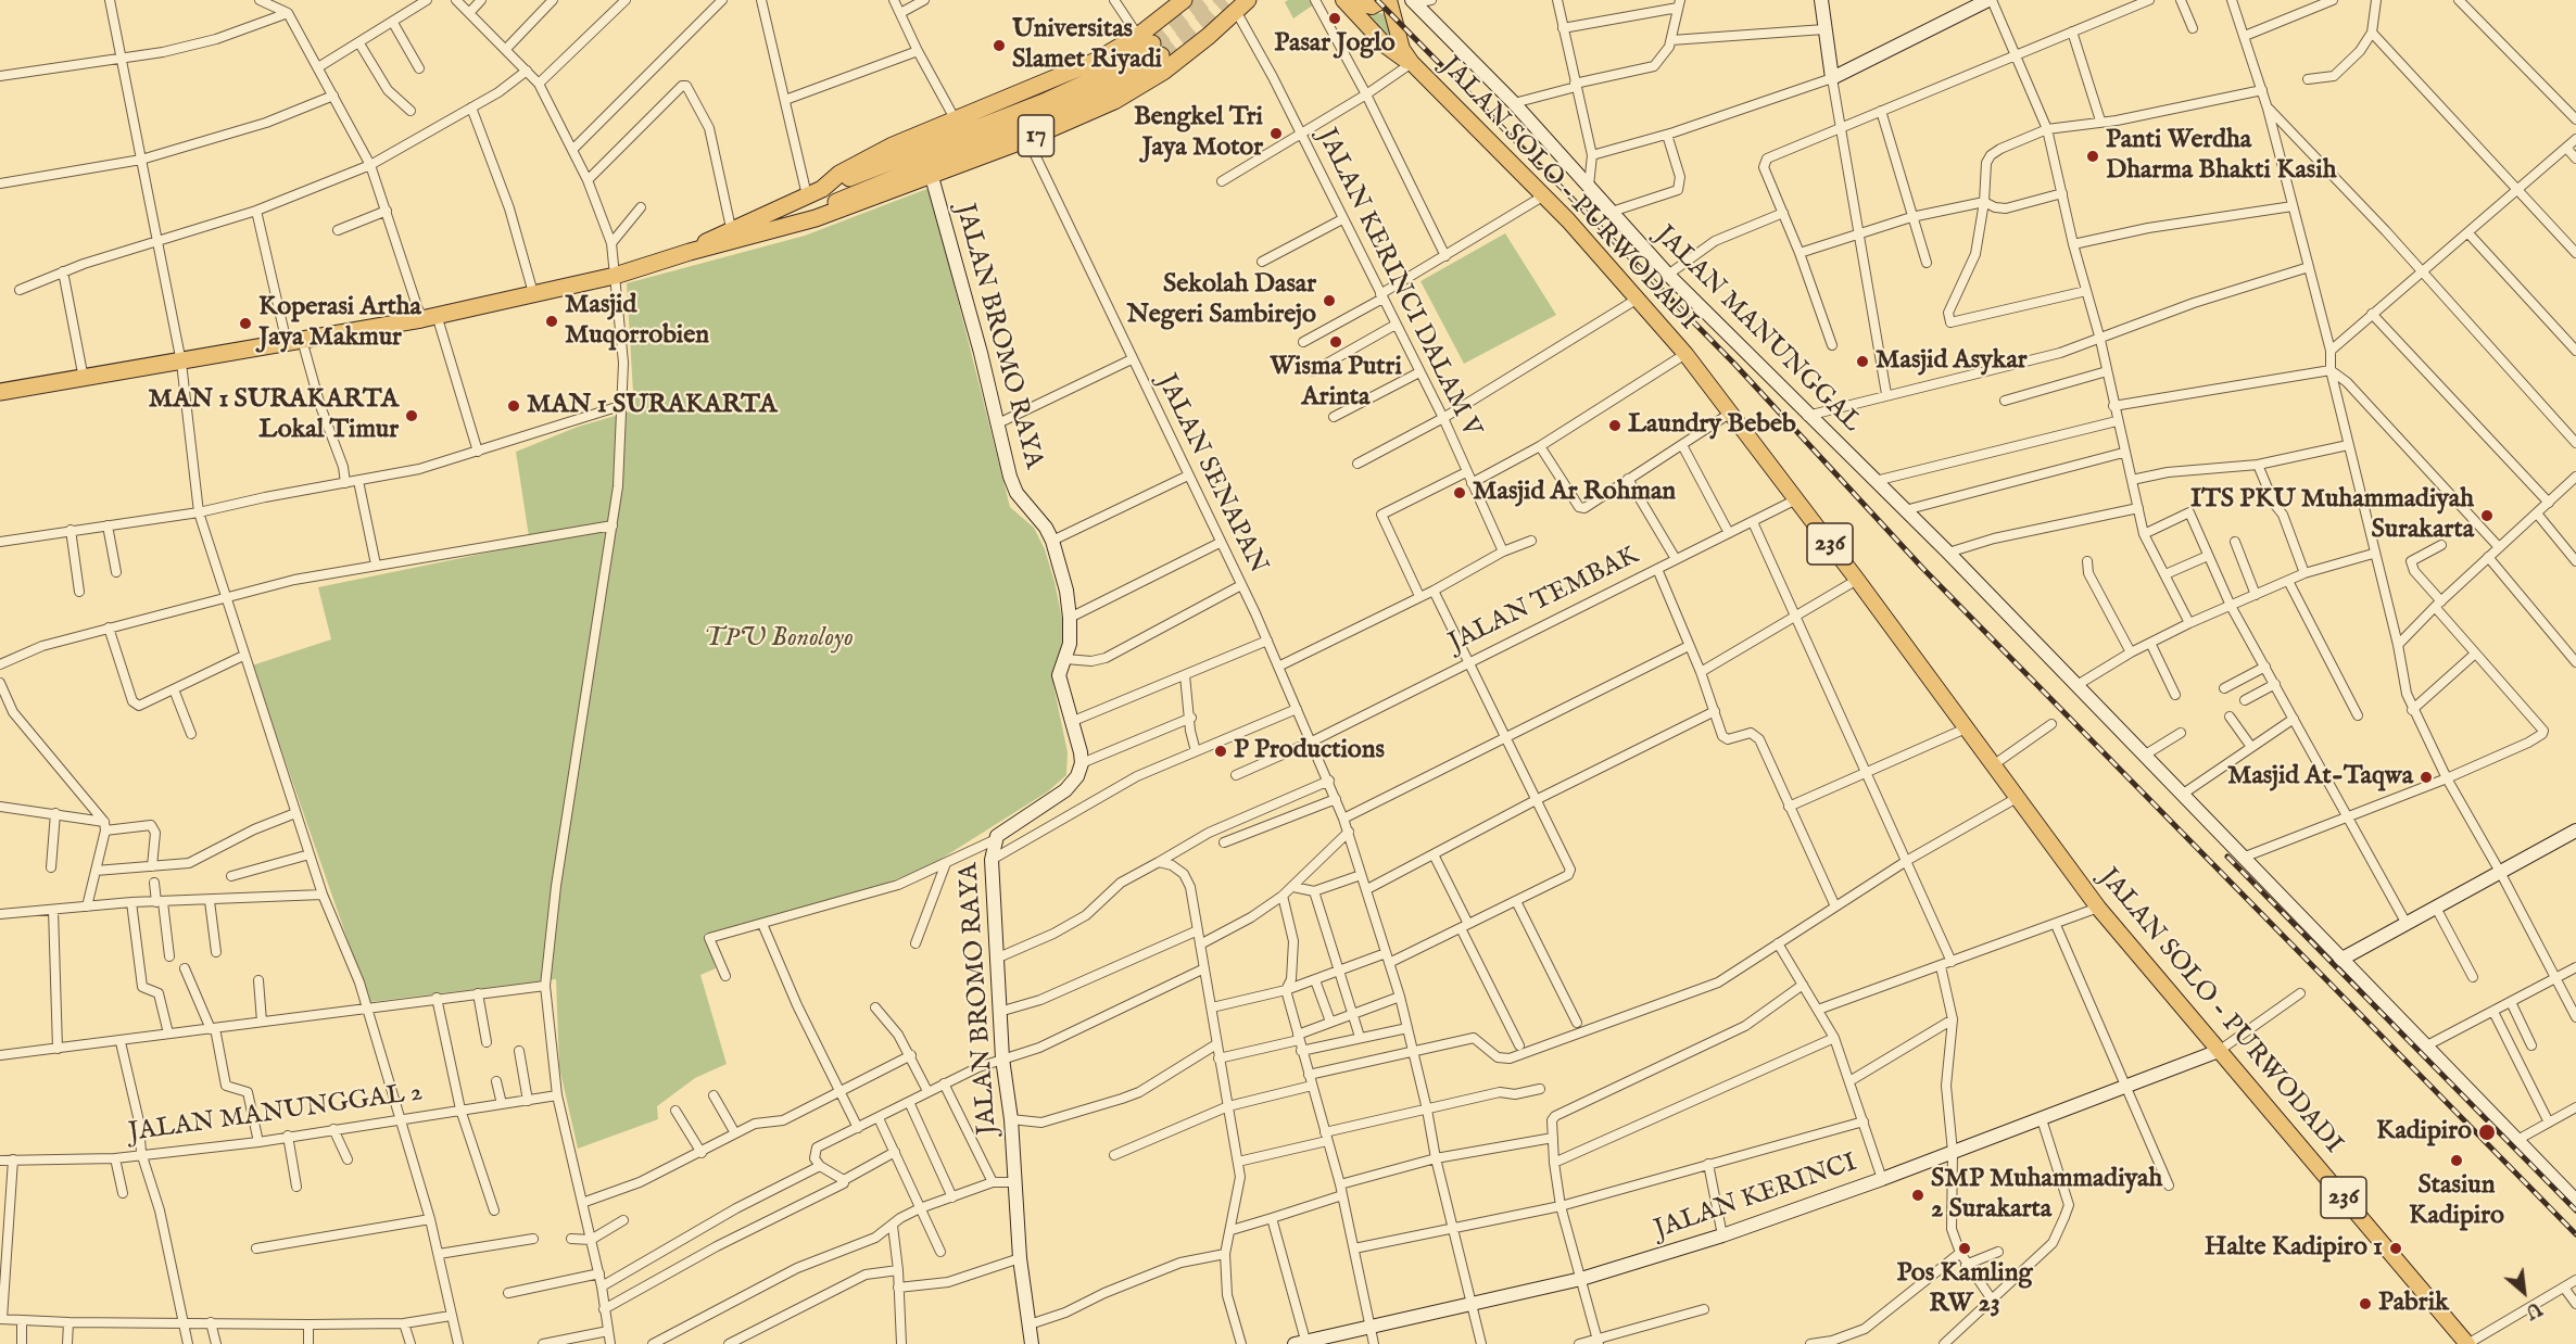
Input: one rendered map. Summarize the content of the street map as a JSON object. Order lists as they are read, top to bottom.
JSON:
{
  "streets": {
    "highway": ["17"],
    "main road": ["JALAN SOLO - PURWODADI", "236"],
    "street": [
      "JALAN KERINCI DALAM V",
      "JALAN MANUNGGAL",
      "JALAN BROMO RAYA",
      "JALAN SENAPAN",
      "JALAN TEMBAK",
      "JALAN MANUNGGAL 2",
      "JALAN KERINCI"
    ]
  },
  "crossings": [
    ["17", "JALAN KERINCI DALAM V"],
    ["17", "JALAN BROMO RAYA"],
    ["17", "JALAN SENAPAN"],
    ["JALAN SOLO - PURWODADI", "JALAN TEMBAK"],
    ["JALAN SOLO - PURWODADI", "JALAN KERINCI"],
    ["JALAN SENAPAN", "JALAN TEMBAK"],
    ["JALAN SENAPAN", "JALAN KERINCI"]
  ],
  "parks": ["TPU Bonoloyo"],
  "places": [
    "Pasar Joglo",
    "Universitas Slamet Riyadi",
    "Bengkel Tri Jaya Motor",
    "Panti Werdha Dharma Bhakti Kasih",
    "Sekolah Dasar Negeri Sambirejo",
    "Masjid Muqorrobien",
    "Koperasi Artha Jaya Makmur",
    "Wisma Putri Arinta",
    "Masjid Asykar",
    "MAN 1 SURAKARTA",
    "MAN 1 SURAKARTA Lokal Timur",
    "Laundry Bebeb",
    "Masjid Ar Rohman",
    "ITS PKU Muhammadiyah Surakarta",
    "P Productions",
    "Masjid At-Taqwa",
    "Kadipiro",
    "Stasiun Kadipiro",
    "SMP Muhammadiyah 2 Surakarta",
    "Pos Kamling RW 23",
    "Halte Kadipiro 1",
    "Pabrik"
  ],
  "north": "bottom right"
}
